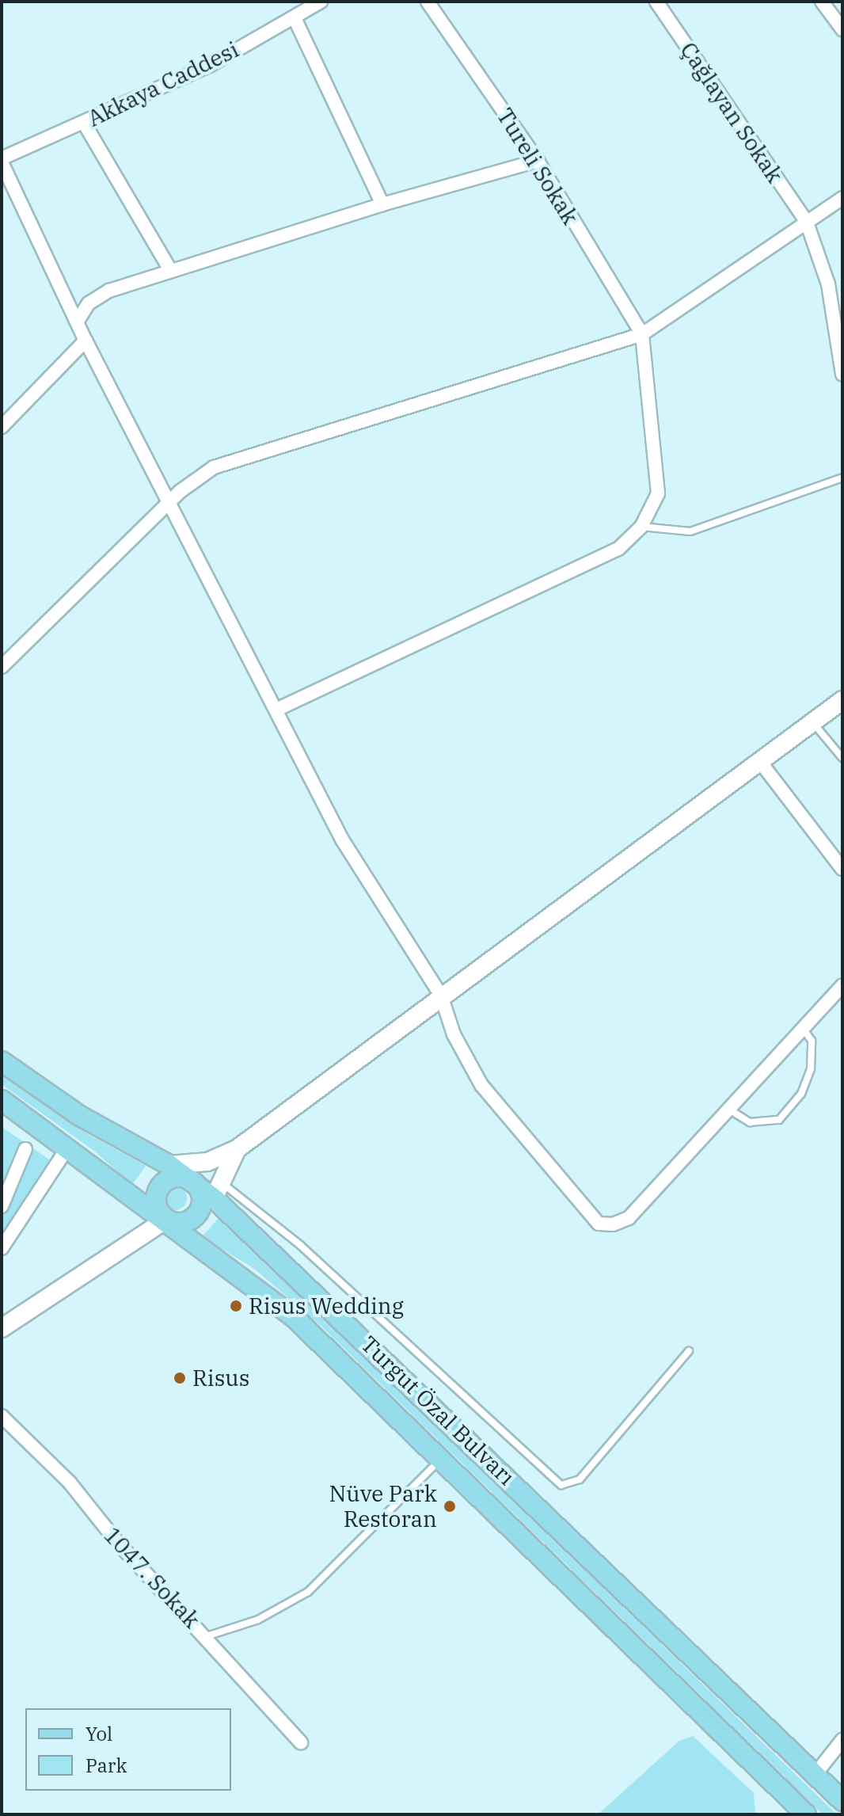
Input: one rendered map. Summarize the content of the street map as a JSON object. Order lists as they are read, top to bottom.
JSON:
{
  "streets": {
    "main road": ["Turgut Özal Bulvarı"],
    "street": [
      "Akkaya Caddesi",
      "Çağlayan Sokak",
      "Tureli Sokak",
      "1047. Sokak"
    ]
  },
  "places": ["Risus Wedding", "Risus", "Nüve Park Restoran"],
  "legend": ["Yol", "Park"]
}
